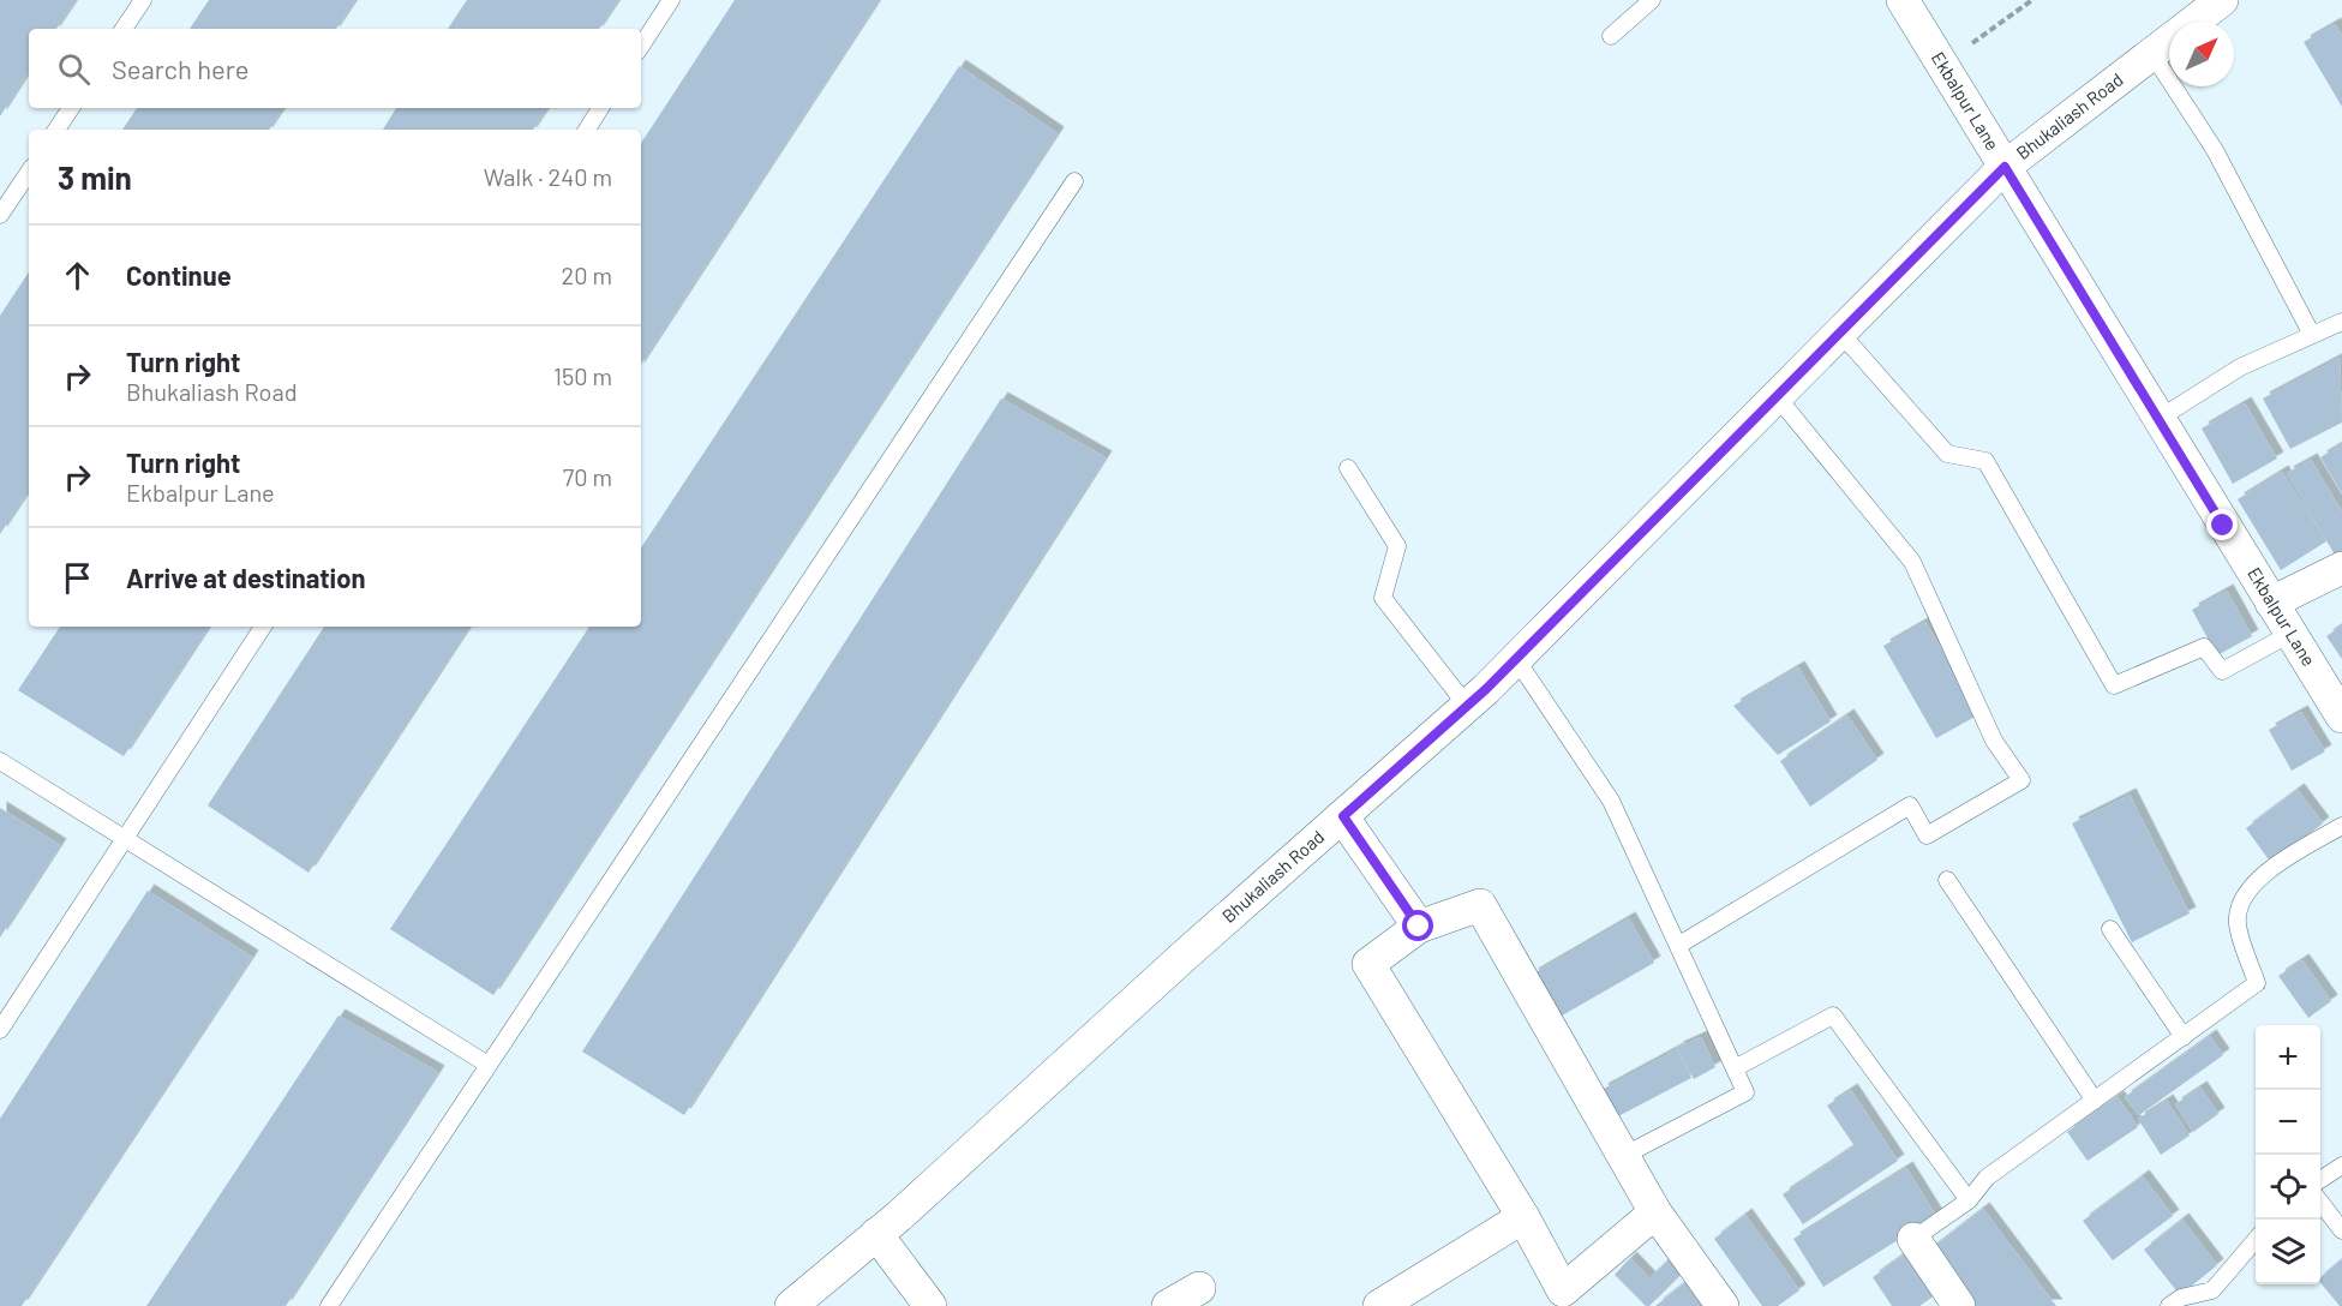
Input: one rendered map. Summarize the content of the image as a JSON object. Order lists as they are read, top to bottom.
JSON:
{
  "streets": {
    "street": ["Ekbalpur Lane", "Bhukaliash Road"]
  },
  "crossings": [
    ["Ekbalpur Lane", "Bhukaliash Road"]
  ],
  "north": "top right",
  "page": {
    "search": "Search here",
    "heading": ["3 min", "Walk · 240 m"],
    "list": [
      ["Continue", "20 m"],
      ["Turn right", "Bhukaliash Road", "150 m"],
      ["Turn right", "Ekbalpur Lane", "70 m"],
      "Arrive at destination"
    ],
    "map_buttons": ["+", "−"]
  }
}
